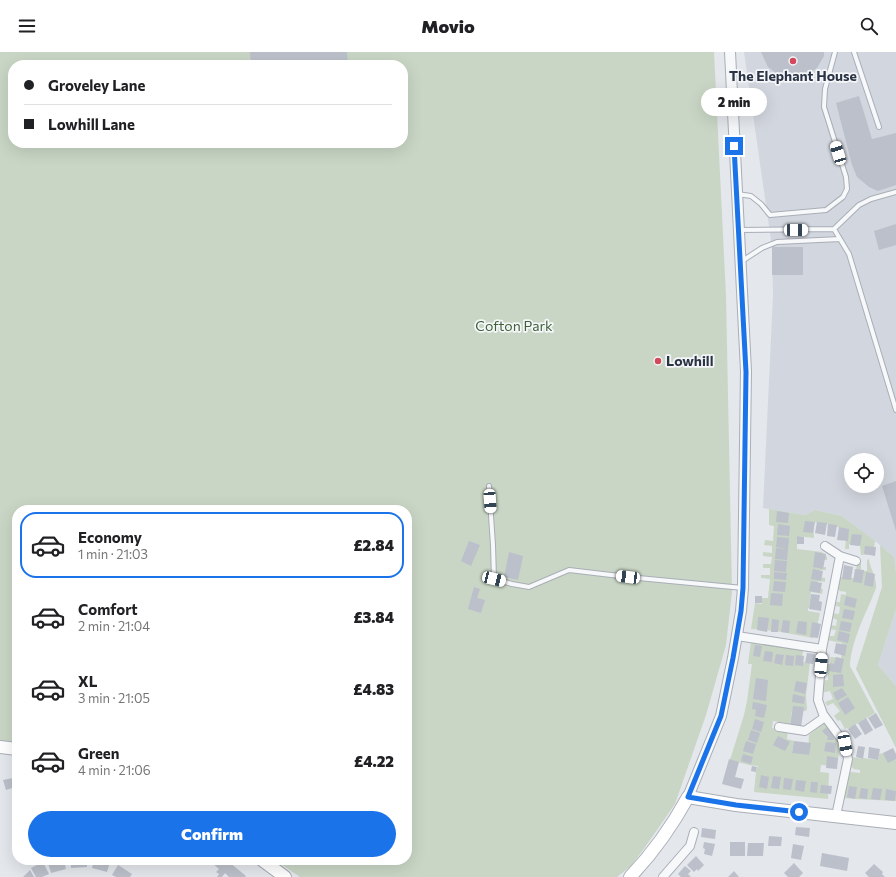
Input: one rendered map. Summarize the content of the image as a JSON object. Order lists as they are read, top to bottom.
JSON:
{
  "parks": ["Cofton Park"],
  "places": ["The Elephant House", "Lowhill"],
  "page": {
    "header": "Movio",
    "banner": ["Groveley Lane", "Lowhill Lane"],
    "bubble": "2 min",
    "list": [
      {
        "name": "Economy",
        "note": "1 min · 21:03",
        "value": "£2.84"
      },
      {
        "name": "Comfort",
        "note": "2 min · 21:04",
        "value": "£3.84"
      },
      {
        "name": "XL",
        "note": "3 min · 21:05",
        "value": "£4.83"
      },
      {
        "name": "Green",
        "note": "4 min · 21:06",
        "value": "£4.22"
      }
    ],
    "buttons": "Confirm"
  }
}
